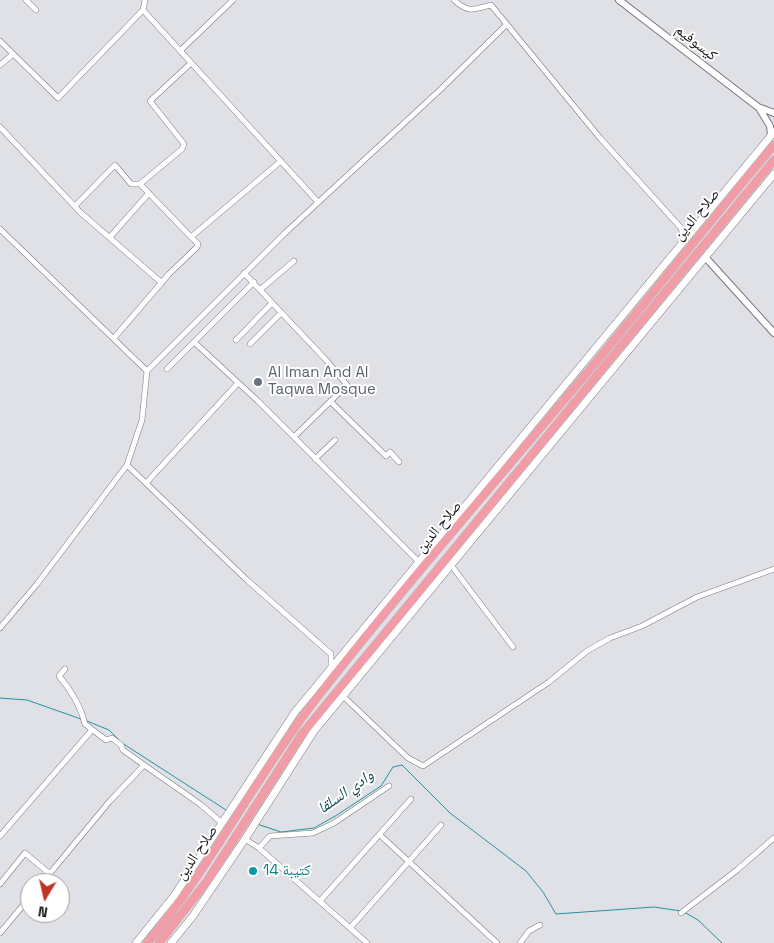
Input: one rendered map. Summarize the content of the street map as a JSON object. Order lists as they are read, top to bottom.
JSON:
{
  "streets": {
    "highway": ["صلاح الدين"],
    "street": ["كيسوفيم"]
  },
  "water": ["وادي السلقا"],
  "places": ["Al Iman And Al Taqwa Mosque", "كتيبة 14"],
  "north": "bottom"
}
